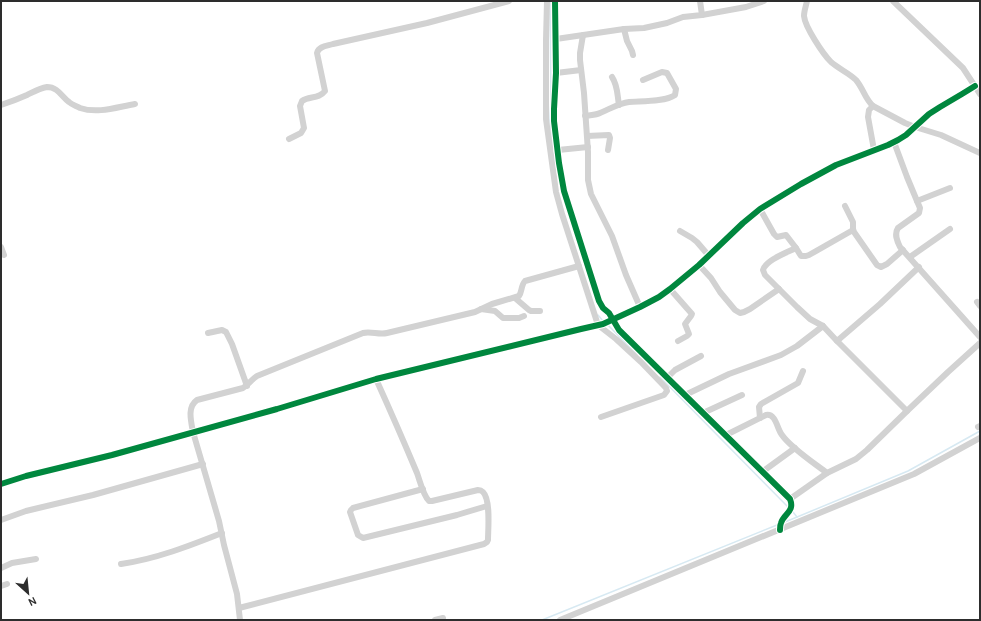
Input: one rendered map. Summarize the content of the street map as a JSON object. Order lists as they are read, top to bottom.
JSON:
{
  "north": "bottom right"
}
